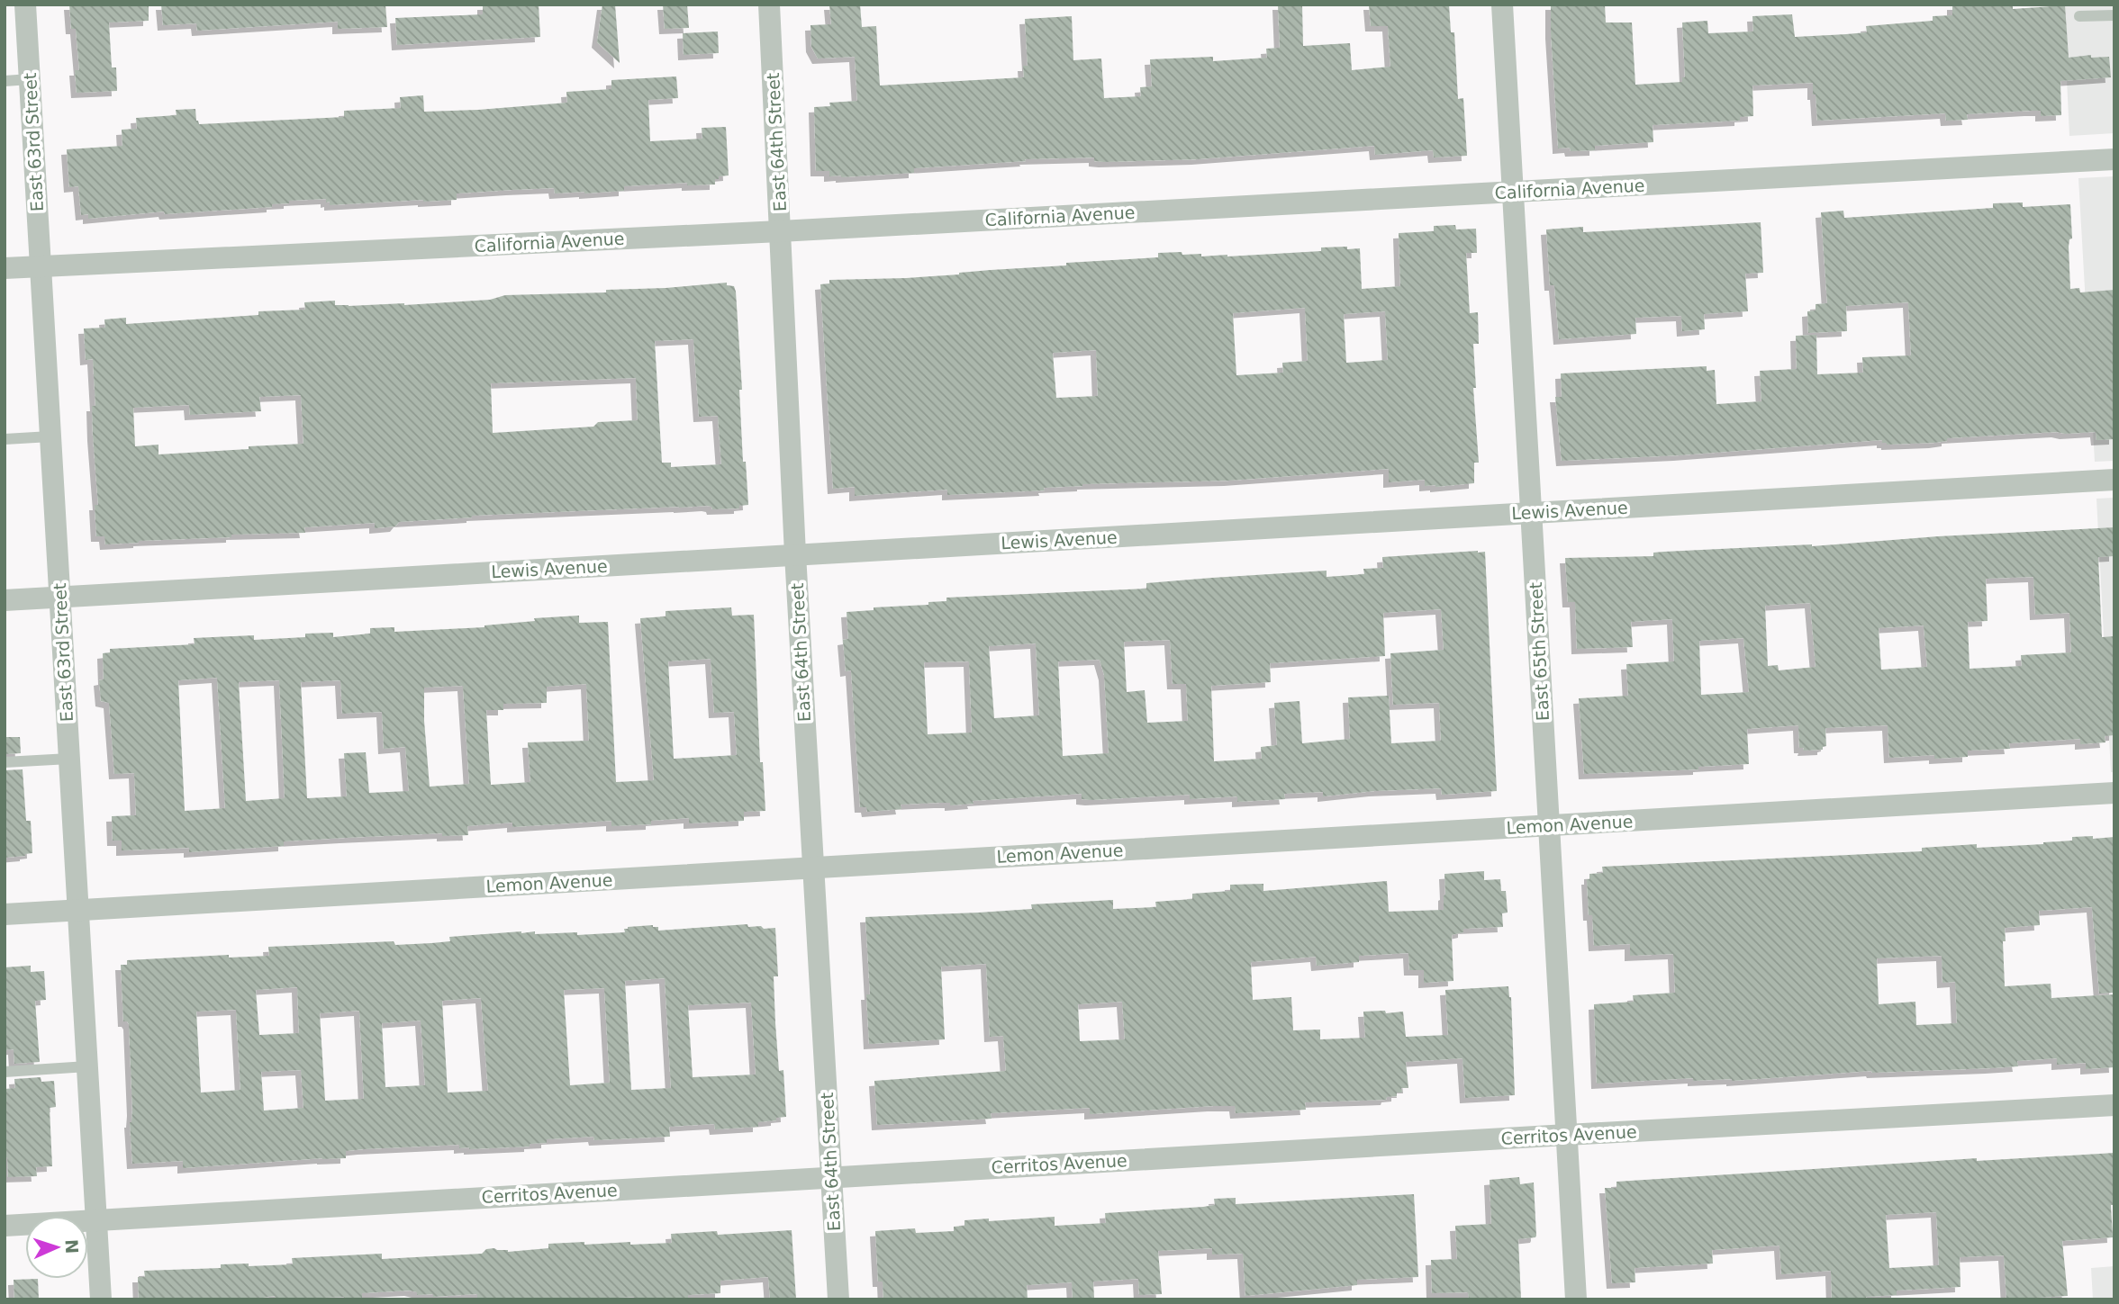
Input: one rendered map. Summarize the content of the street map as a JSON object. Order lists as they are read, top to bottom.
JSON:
{
  "streets": {
    "street": [
      "East 63rd Street",
      "East 64th Street",
      "California Avenue",
      "Lewis Avenue",
      "East 65th Street",
      "Lemon Avenue",
      "Cerritos Avenue"
    ]
  },
  "crossings": [
    ["East 63rd Street", "California Avenue"],
    ["East 63rd Street", "Lewis Avenue"],
    ["East 63rd Street", "Lemon Avenue"],
    ["East 63rd Street", "Cerritos Avenue"],
    ["East 64th Street", "California Avenue"],
    ["East 64th Street", "Lewis Avenue"],
    ["East 64th Street", "Lemon Avenue"],
    ["East 64th Street", "Cerritos Avenue"],
    ["California Avenue", "East 65th Street"],
    ["Lewis Avenue", "East 65th Street"],
    ["East 65th Street", "Lemon Avenue"],
    ["East 65th Street", "Cerritos Avenue"]
  ],
  "north": "right"
}
